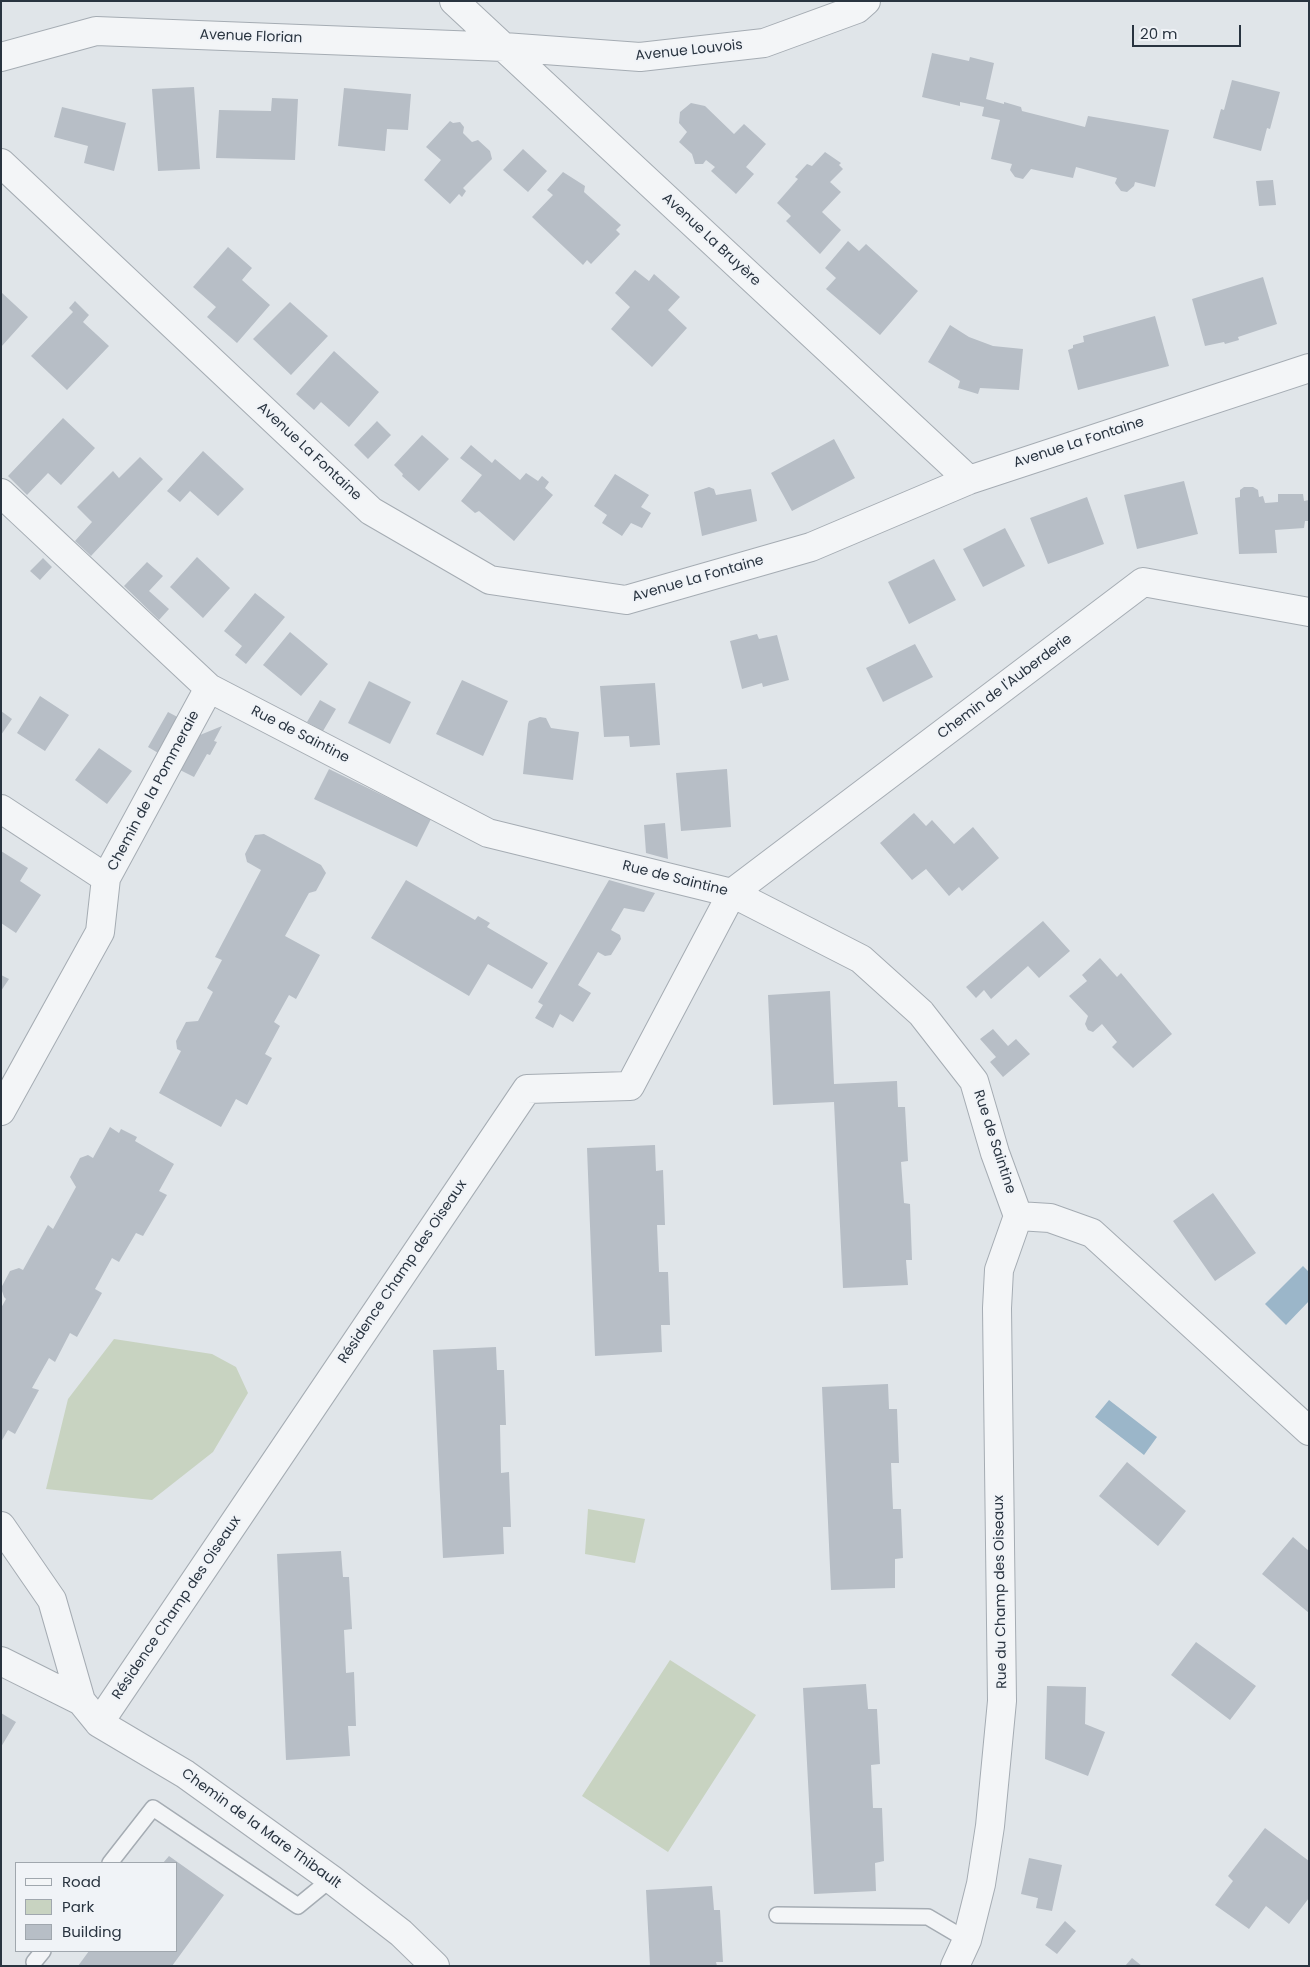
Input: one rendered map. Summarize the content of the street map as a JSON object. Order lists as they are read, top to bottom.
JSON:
{
  "streets": {
    "street": [
      "Avenue Florian",
      "Avenue Louvois",
      "Avenue La Bruyère",
      "Avenue La Fontaine",
      "Chemin de l'Auberderie",
      "Rue de Saintine",
      "Chemin de la Pommeraie",
      "Résidence Champ des Oiseaux",
      "Rue du Champ des Oiseaux",
      "Chemin de la Mare Thibault"
    ]
  },
  "crossings": [
    ["Avenue Florian", "Avenue Louvois"],
    ["Avenue Florian", "Avenue La Bruyère"],
    ["Avenue Louvois", "Avenue La Bruyère"],
    ["Avenue La Bruyère", "Avenue La Fontaine"],
    ["Chemin de l'Auberderie", "Rue de Saintine"],
    ["Chemin de l'Auberderie", "Résidence Champ des Oiseaux"],
    ["Rue de Saintine", "Chemin de la Pommeraie"],
    ["Rue de Saintine", "Résidence Champ des Oiseaux"],
    ["Rue de Saintine", "Rue du Champ des Oiseaux"],
    ["Résidence Champ des Oiseaux", "Chemin de la Mare Thibault"]
  ],
  "legend": ["Road", "Park", "Building"],
  "scale_bar": "20 m"
}
